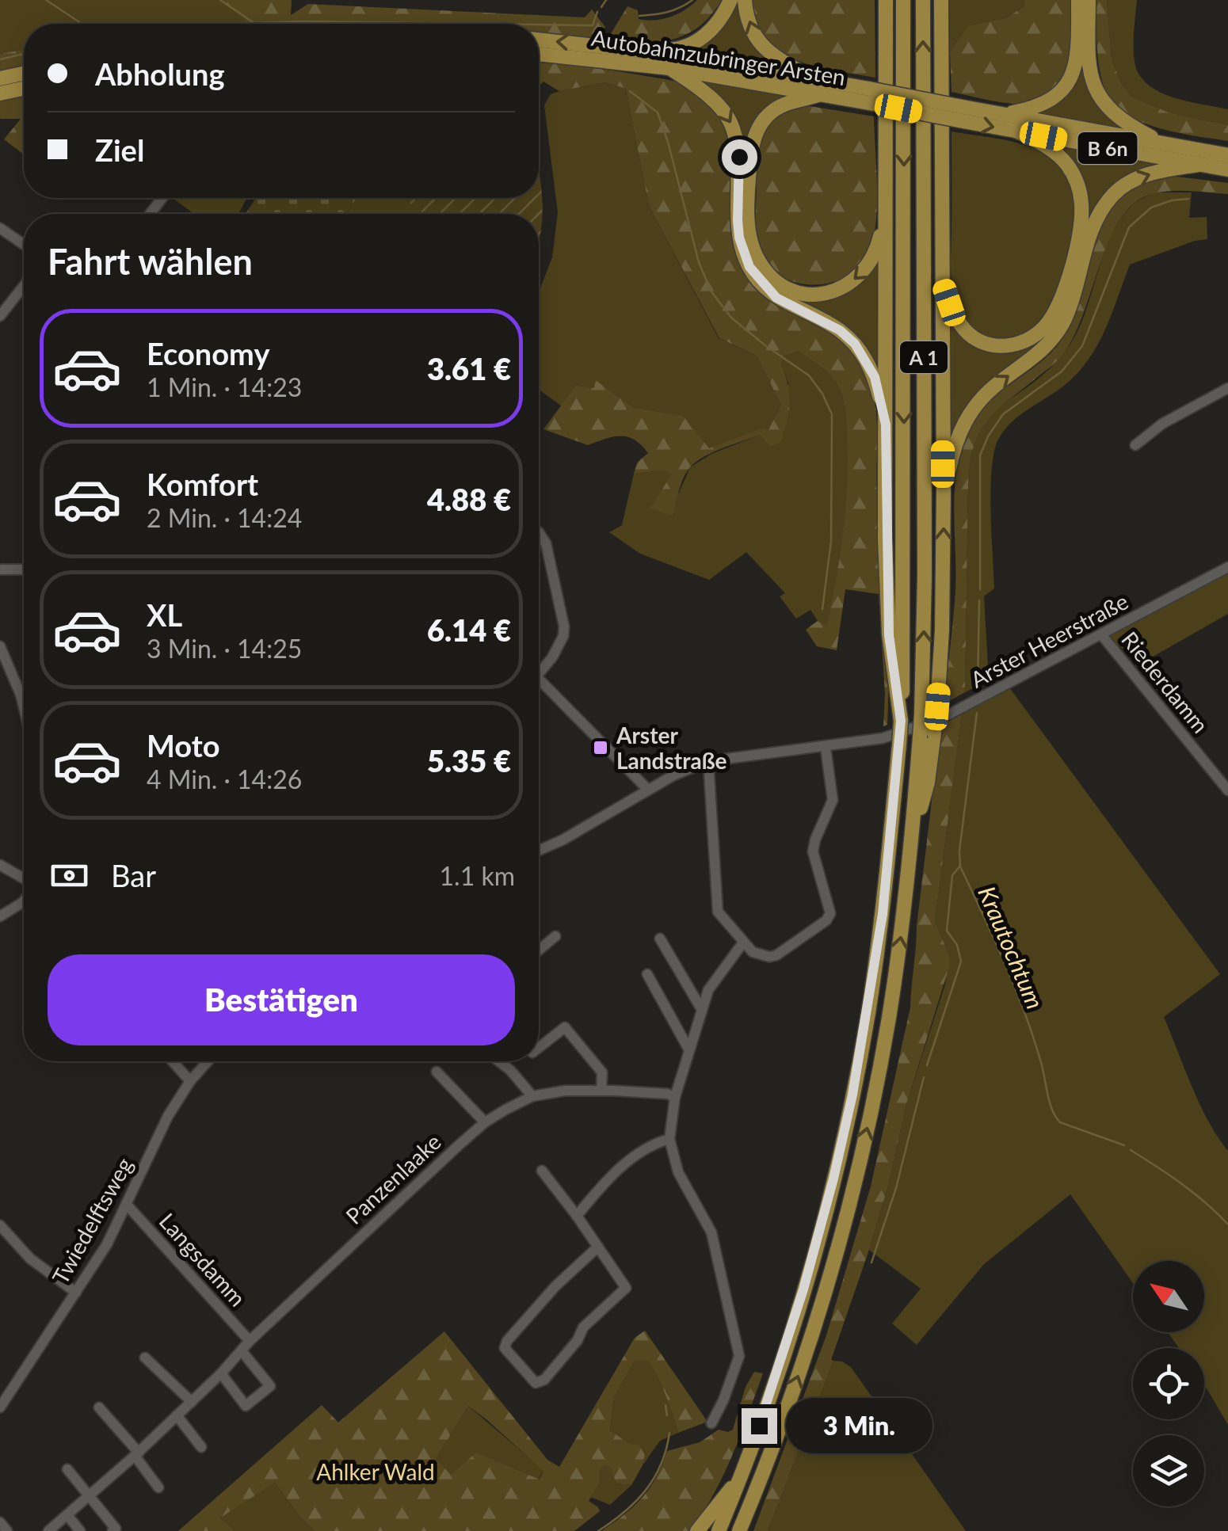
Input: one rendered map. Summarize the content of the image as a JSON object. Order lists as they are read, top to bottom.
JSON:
{
  "streets": {
    "highway": ["Autobahnzubringer Arsten", "B 6n", "A 1"],
    "street": [
      "Arster Heerstraße",
      "Riederdamm",
      "Panzenlaake",
      "Twiedelftsweg",
      "Langsdamm"
    ]
  },
  "crossings": [
    ["Arster Heerstraße", "Riederdamm"],
    ["Panzenlaake", "Langsdamm"],
    ["Twiedelftsweg", "Langsdamm"]
  ],
  "water": ["Krautochtum"],
  "parks": ["Ahlker Wald"],
  "places": {
    "transit": ["Arster Landstraße"]
  },
  "north": "top left",
  "page": {
    "banner": ["Abholung", "Ziel"],
    "heading": "Fahrt wählen",
    "list": [
      {
        "name": "Economy",
        "note": "1 Min. · 14:23",
        "value": "3.61 €"
      },
      {
        "name": "Komfort",
        "note": "2 Min. · 14:24",
        "value": "4.88 €"
      },
      {
        "name": "XL",
        "note": "3 Min. · 14:25",
        "value": "6.14 €"
      },
      {
        "name": "Moto",
        "note": "4 Min. · 14:26",
        "value": "5.35 €"
      }
    ],
    "pay": ["Bar", "1.1 km"],
    "buttons": "Bestätigen",
    "bubble": "3 Min."
  }
}
